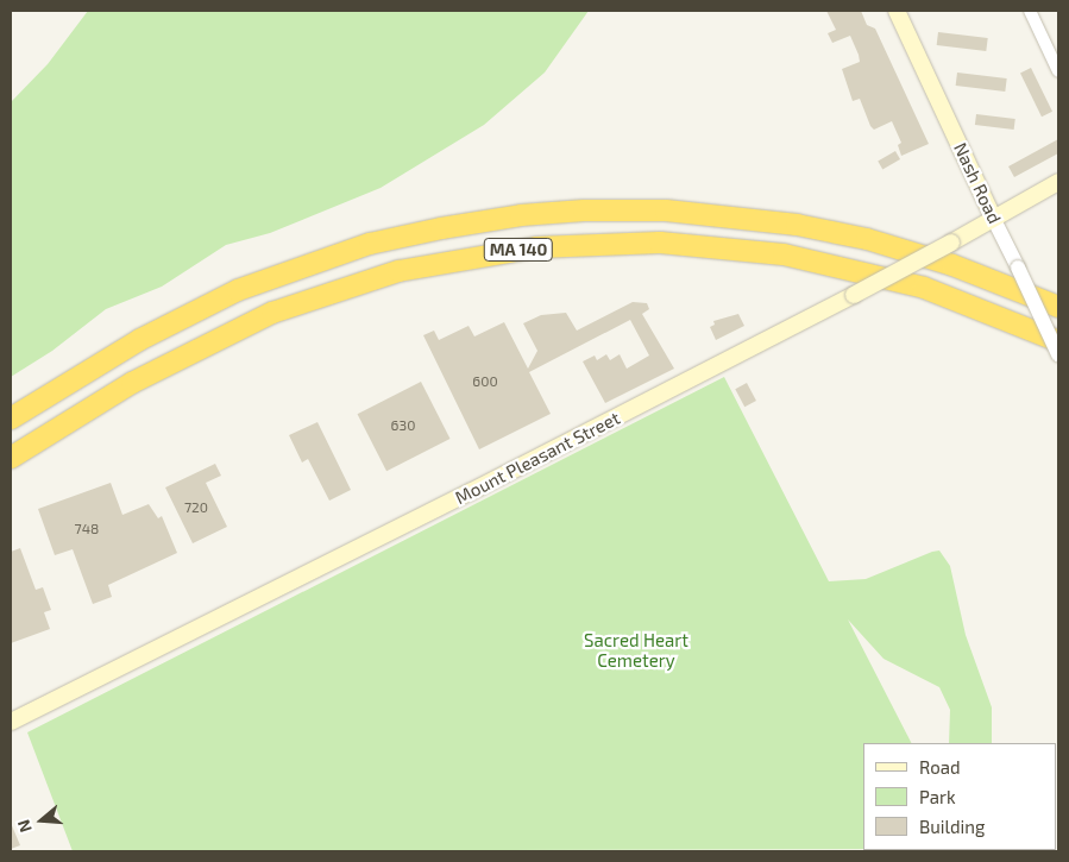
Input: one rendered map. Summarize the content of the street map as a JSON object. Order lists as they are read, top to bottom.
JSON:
{
  "streets": {
    "highway": ["MA 140"],
    "main road": ["Nash Road", "Mount Pleasant Street"]
  },
  "crossings": [
    ["Nash Road", "Mount Pleasant Street"]
  ],
  "parks": ["Sacred Heart Cemetery"],
  "house_numbers": [
    "600",
    "630",
    "720",
    "748"
  ],
  "legend": ["Road", "Park", "Building"],
  "north": "left"
}
